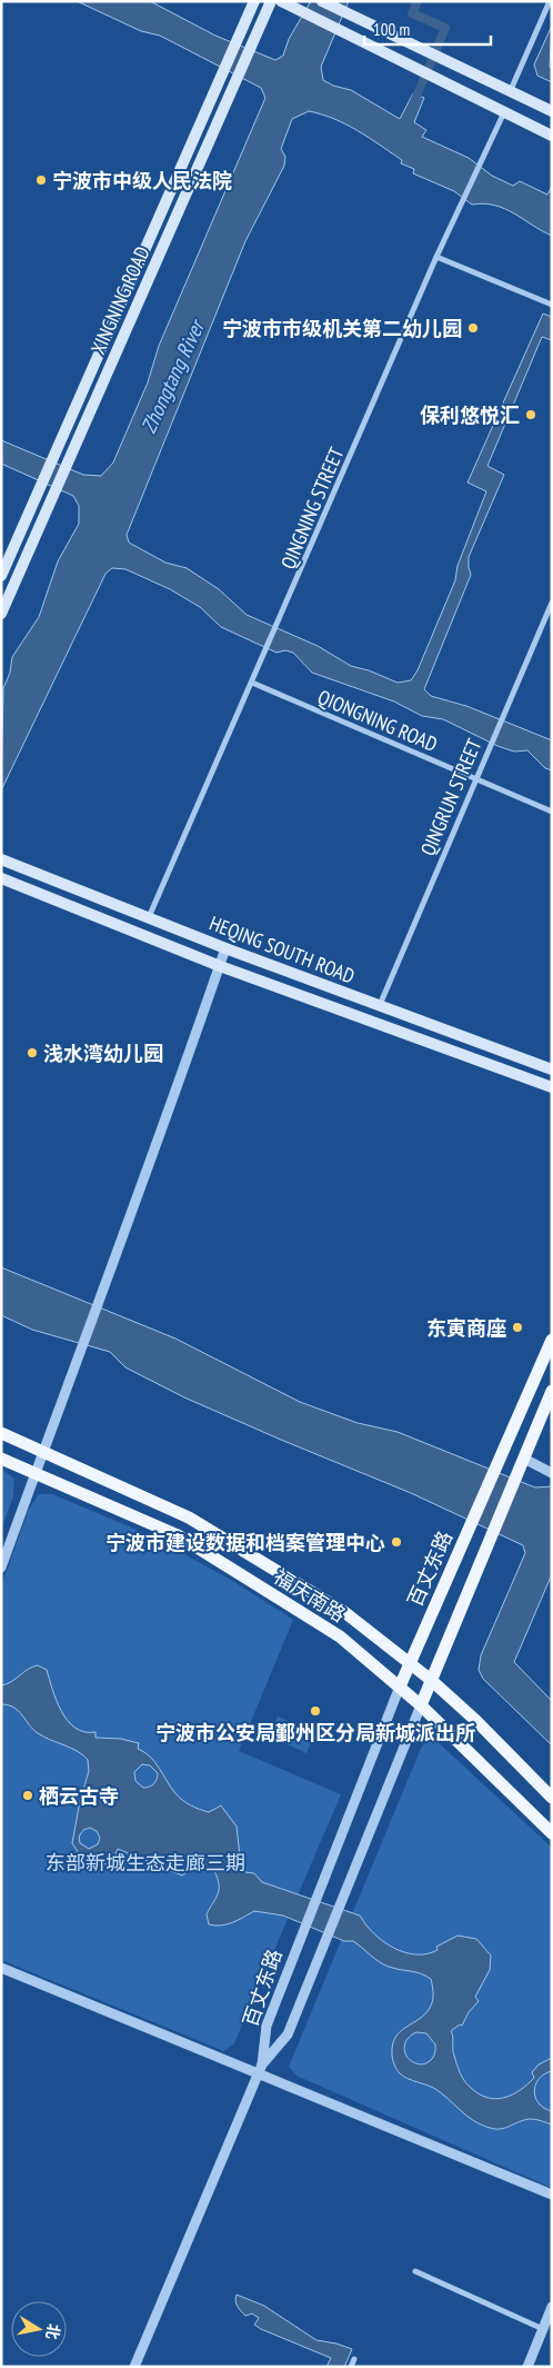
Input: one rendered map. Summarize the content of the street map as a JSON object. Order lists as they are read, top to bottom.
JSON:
{
  "streets": {
    "main road": [
      "XINGNING ROAD",
      "HEQING SOUTH ROAD",
      "百丈东路",
      "福庆南路"
    ],
    "street": ["QINGNING STREET", "QIONGNING ROAD", "QINGRUN STREET"]
  },
  "crossings": [
    ["QINGNING STREET", "QIONGNING ROAD"],
    ["QINGNING STREET", "HEQING SOUTH ROAD"],
    ["QIONGNING ROAD", "QINGRUN STREET"],
    ["QINGRUN STREET", "HEQING SOUTH ROAD"],
    ["百丈东路", "福庆南路"]
  ],
  "water": ["Zhongtang River"],
  "parks": ["东部新城生态走廊三期"],
  "places": [
    "宁波市中级人民法院",
    "宁波市市级机关第二幼儿园",
    "保利悠悦汇",
    "浅水湾幼儿园",
    "东寅商座",
    "宁波市建设数据和档案管理中心",
    "宁波市公安局鄞州区分局新城派出所",
    "栖云古寺"
  ],
  "scale_bar": "100 m",
  "north": "right"
}
